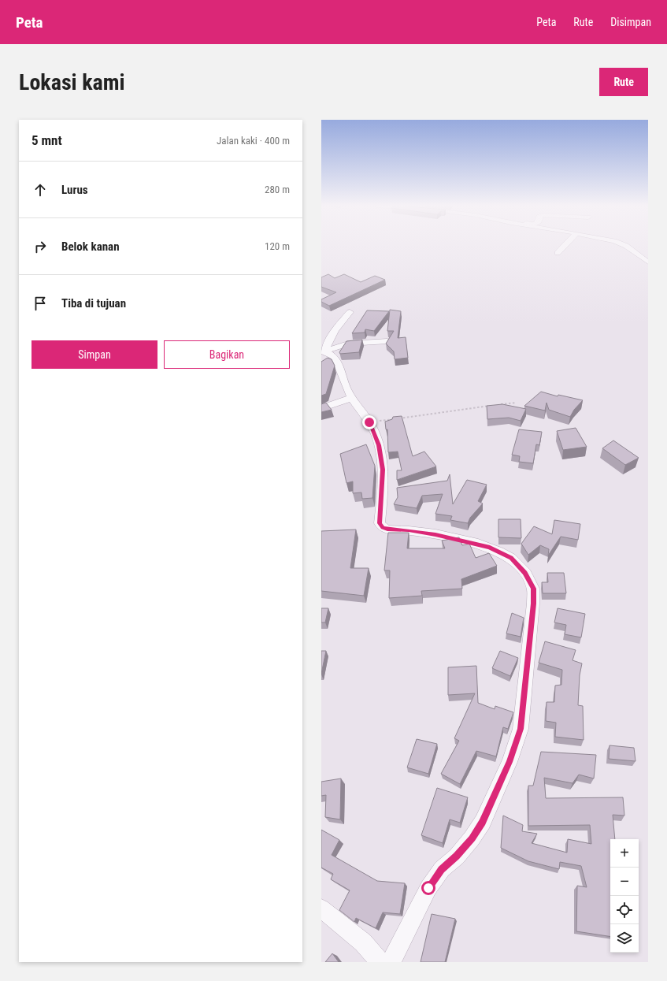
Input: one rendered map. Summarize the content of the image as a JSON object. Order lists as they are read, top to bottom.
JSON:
{
  "page": {
    "header": "Peta",
    "nav": ["Peta", "Rute", "Disimpan"],
    "buttons": [
      "Rute",
      ["Simpan", "Bagikan"]
    ],
    "title": "Lokasi kami",
    "heading": ["5 mnt", "Jalan kaki · 400 m"],
    "list": [
      ["Lurus", "280 m"],
      ["Belok kanan", "120 m"],
      "Tiba di tujuan"
    ],
    "map_buttons": ["+", "−"]
  }
}
